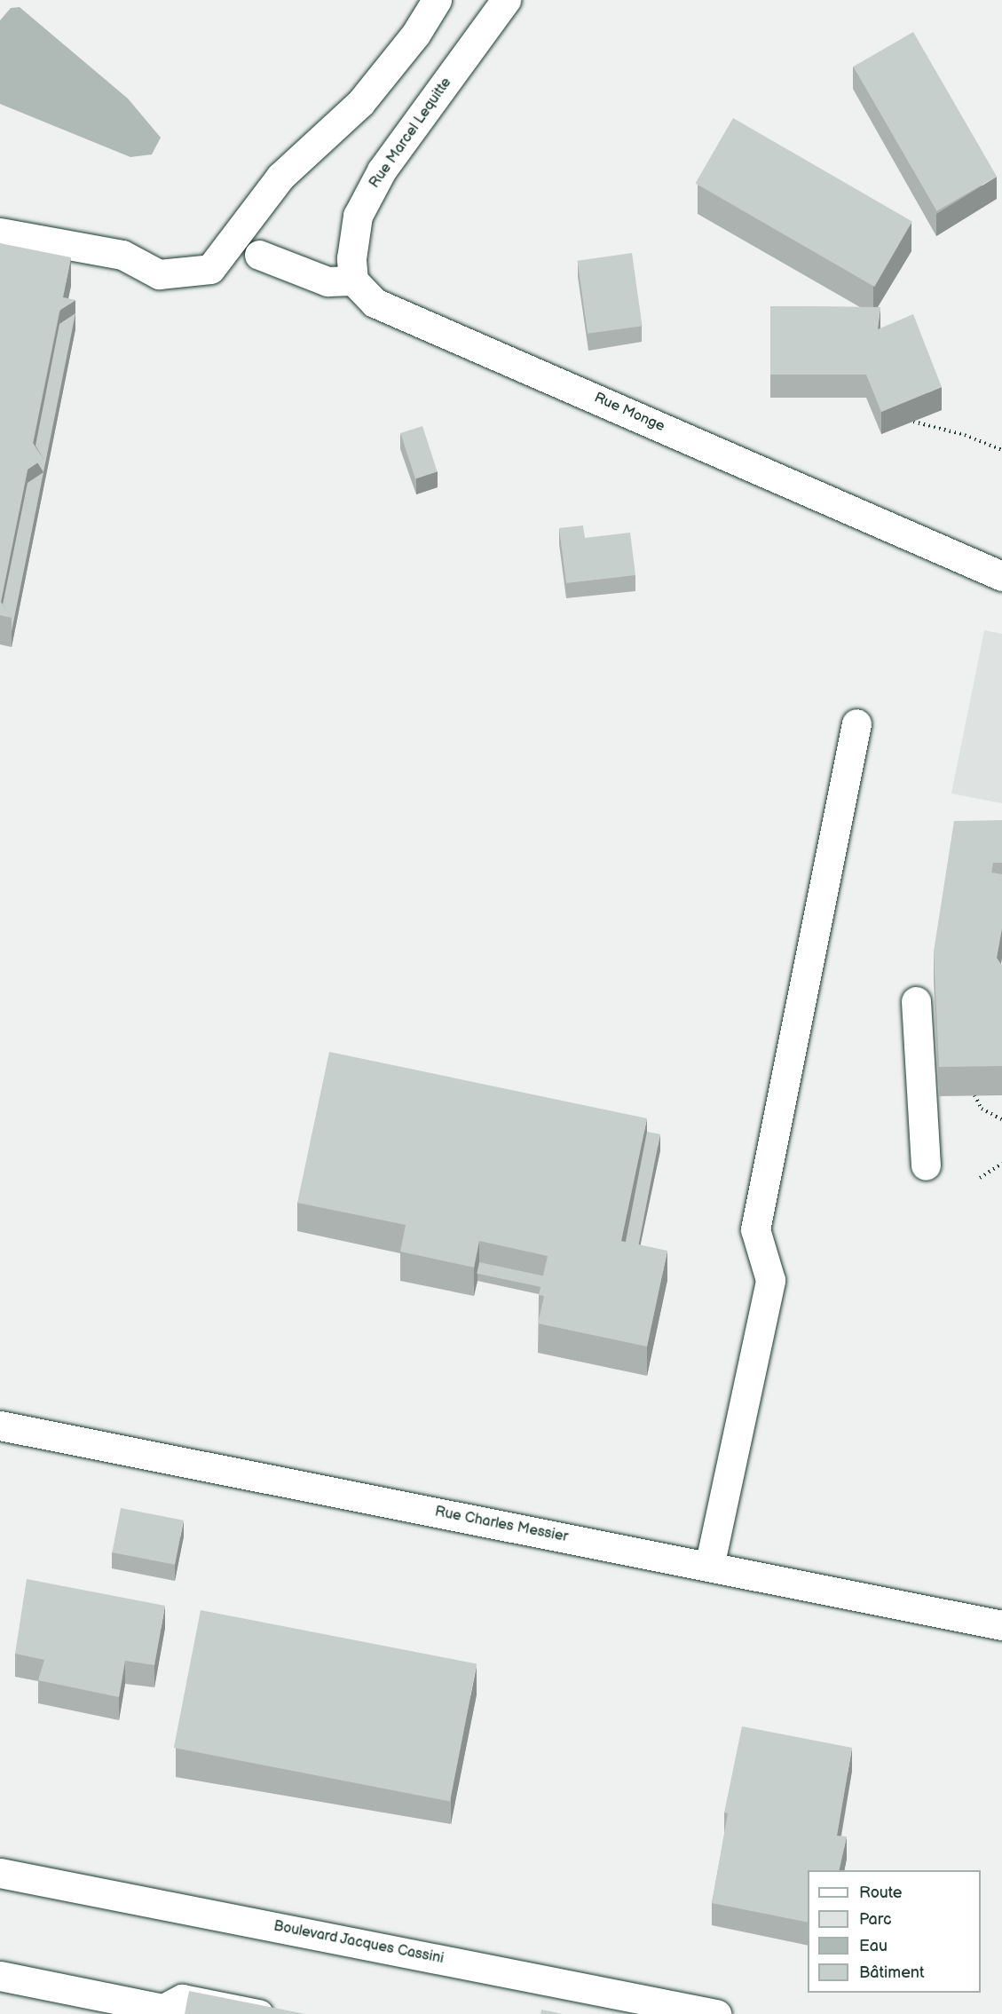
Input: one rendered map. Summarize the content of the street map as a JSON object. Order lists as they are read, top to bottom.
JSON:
{
  "streets": {
    "street": [
      "Rue Marcel Lequitte",
      "Rue Monge",
      "Rue Charles Messier",
      "Boulevard Jacques Cassini"
    ]
  },
  "crossings": [
    ["Rue Marcel Lequitte", "Rue Monge"]
  ],
  "legend": [
    "Route",
    "Parc",
    "Eau",
    "Bâtiment"
  ]
}
